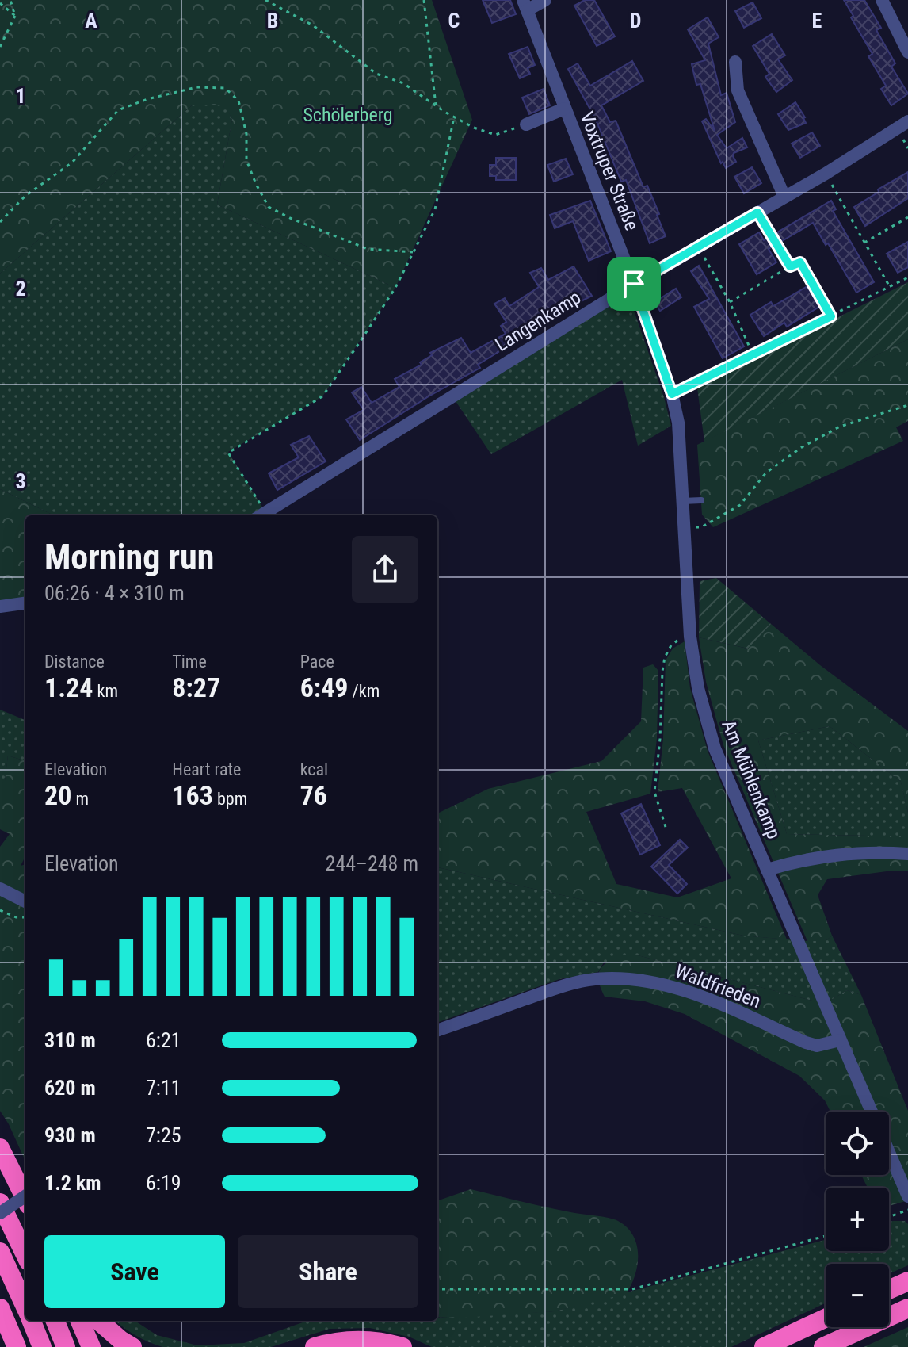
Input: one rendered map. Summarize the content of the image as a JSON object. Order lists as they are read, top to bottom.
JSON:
{
  "streets": {
    "street": [
      "Voxtruper Straße",
      "Langenkamp",
      "Am Mühlenkamp",
      "Waldfrieden"
    ]
  },
  "crossings": [
    ["Voxtruper Straße", "Langenkamp"],
    ["Voxtruper Straße", "Am Mühlenkamp"],
    ["Langenkamp", "Am Mühlenkamp"],
    ["Am Mühlenkamp", "Waldfrieden"]
  ],
  "parks": ["Schölerberg"],
  "page": {
    "heading": ["Morning run", "06:26 · 4 × 310 m"],
    "stats": [
      ["Distance", "1.24 km"],
      ["Time", "8:27"],
      ["Pace", "6:49 /km"],
      ["Elevation", "20 m"],
      ["Heart rate", "163 bpm"],
      ["kcal", "76"]
    ],
    "chart": ["Elevation", "244–248 m"],
    "list": [
      {
        "name": "310 m",
        "note": "6:21"
      },
      {
        "name": "620 m",
        "note": "7:11"
      },
      {
        "name": "930 m",
        "note": "7:25"
      },
      {
        "name": "1.2 km",
        "note": "6:19"
      }
    ],
    "map_buttons": ["+", "−"],
    "buttons": ["Save", "Share"]
  },
  "grid": {
    "columns": [
      "A",
      "B",
      "C",
      "D",
      "E"
    ],
    "rows": ["1", "2", "3"]
  }
}
